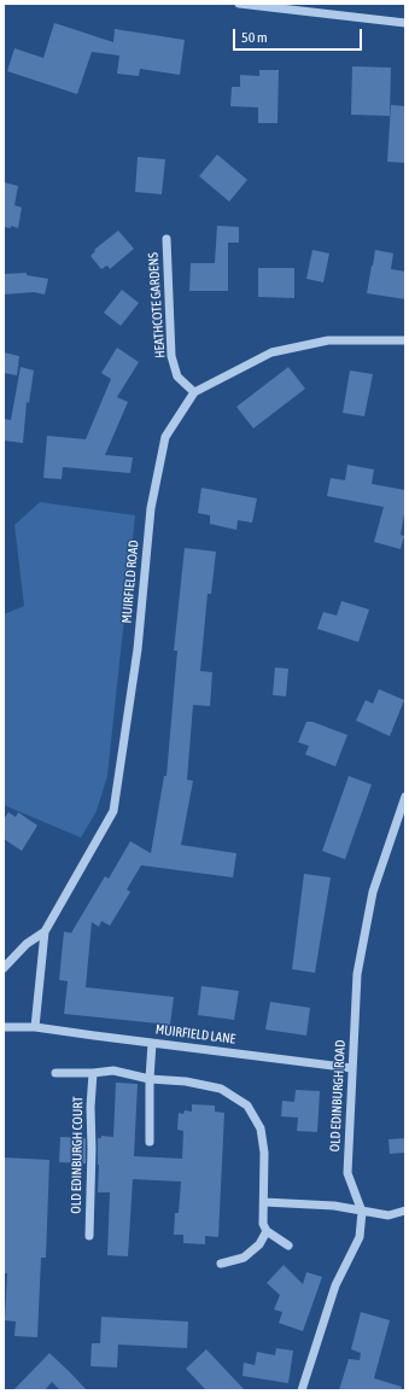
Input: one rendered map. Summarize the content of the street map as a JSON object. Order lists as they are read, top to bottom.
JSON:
{
  "streets": {
    "street": [
      "HEATHCOTE GARDENS",
      "MUIRFIELD ROAD",
      "MUIRFIELD LANE",
      "OLD EDINBURGH ROAD",
      "OLD EDINBURGH COURT"
    ]
  },
  "crossings": [
    ["HEATHCOTE GARDENS", "MUIRFIELD ROAD"],
    ["MUIRFIELD LANE", "OLD EDINBURGH ROAD"]
  ],
  "scale_bar": "50 m"
}
